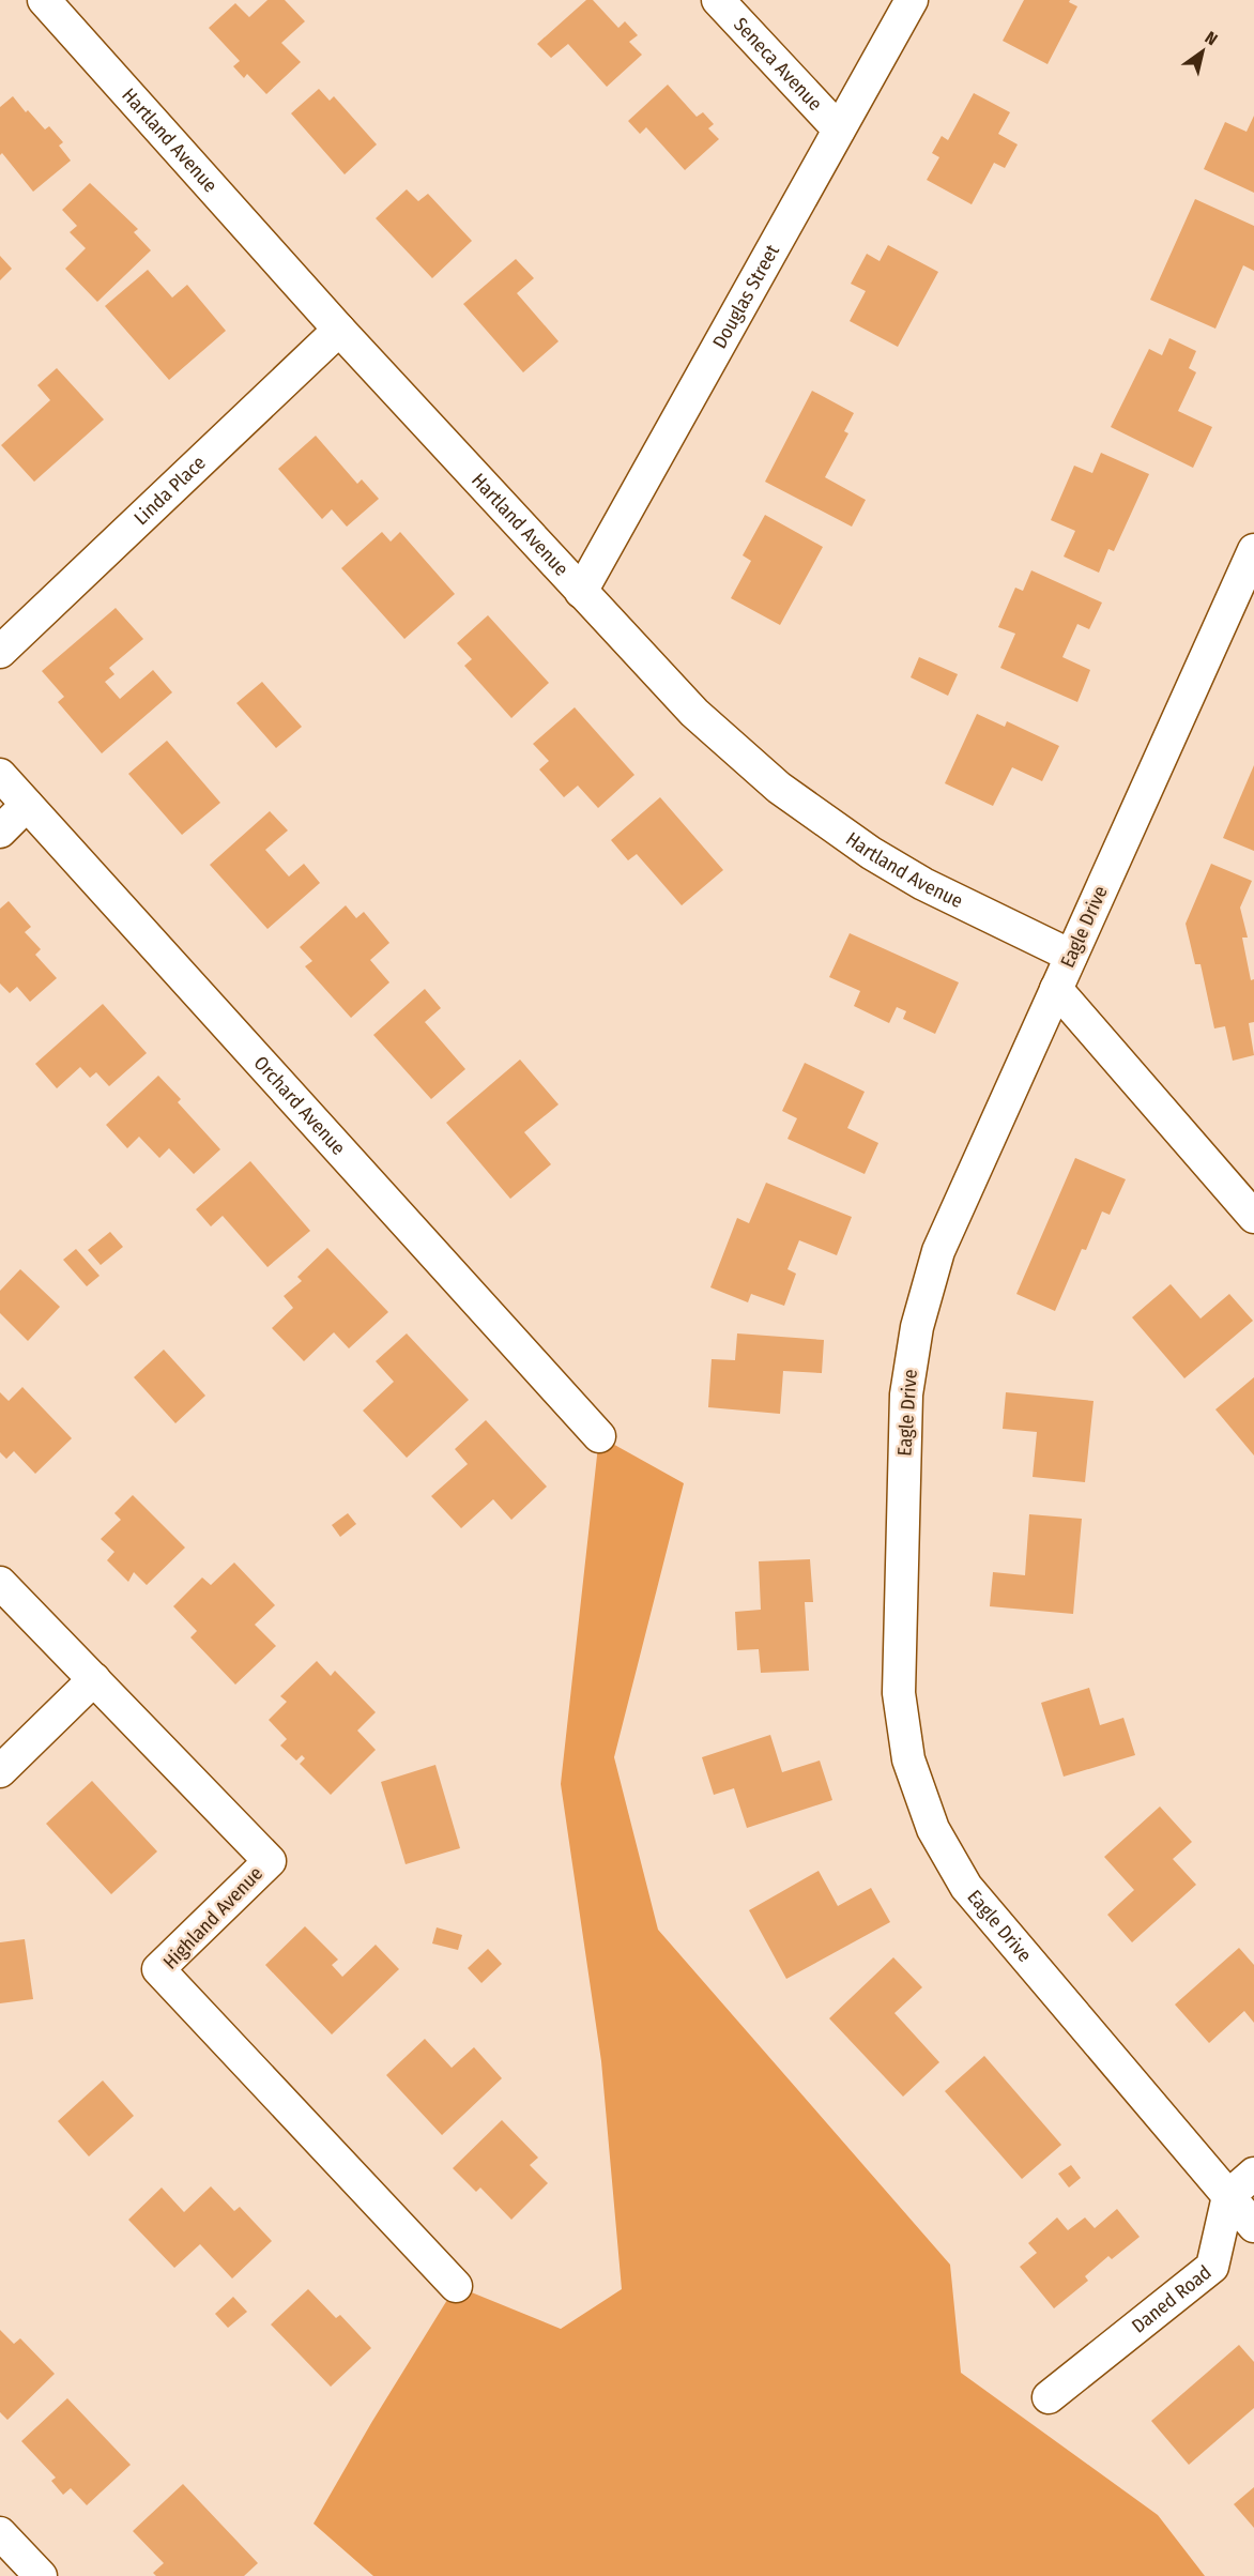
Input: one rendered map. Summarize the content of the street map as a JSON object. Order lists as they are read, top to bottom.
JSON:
{
  "streets": {
    "street": [
      "Seneca Avenue",
      "Hartland Avenue",
      "Douglas Street",
      "Linda Place",
      "Eagle Drive",
      "Orchard Avenue",
      "Highland Avenue",
      "Daned Road"
    ]
  },
  "crossings": [
    ["Seneca Avenue", "Douglas Street"],
    ["Hartland Avenue", "Douglas Street"],
    ["Hartland Avenue", "Linda Place"],
    ["Hartland Avenue", "Eagle Drive"],
    ["Eagle Drive", "Daned Road"]
  ],
  "north": "top right"
}
